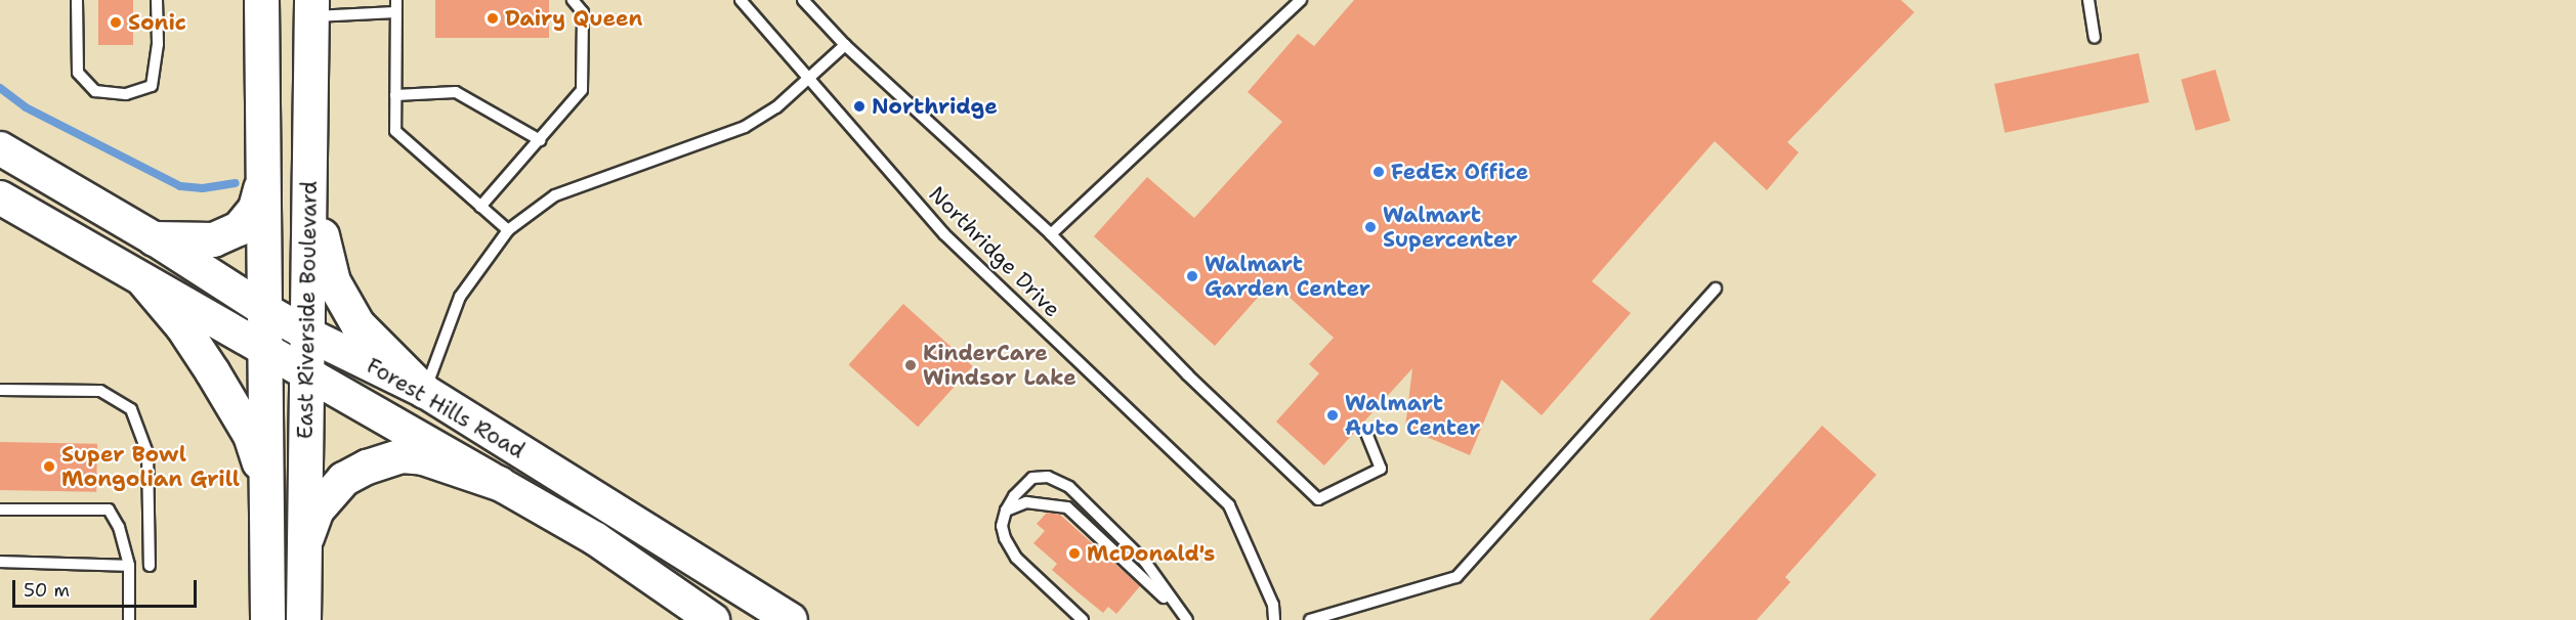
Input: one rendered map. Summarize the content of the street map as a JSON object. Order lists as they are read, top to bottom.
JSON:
{
  "streets": {
    "main road": ["East Riverside Boulevard"],
    "street": ["Forest Hills Road"],
    "lane": ["Northridge Drive"]
  },
  "crossings": [
    ["East Riverside Boulevard", "Forest Hills Road"]
  ],
  "places": [
    "Dairy Queen",
    "Sonic",
    "Northridge",
    "FedEx Office",
    "Walmart Supercenter",
    "Walmart Garden Center",
    "KinderCare Windsor Lake",
    "Walmart Auto Center",
    "Super Bowl Mongolian Grill",
    "McDonald's"
  ],
  "scale_bar": "50 m"
}
